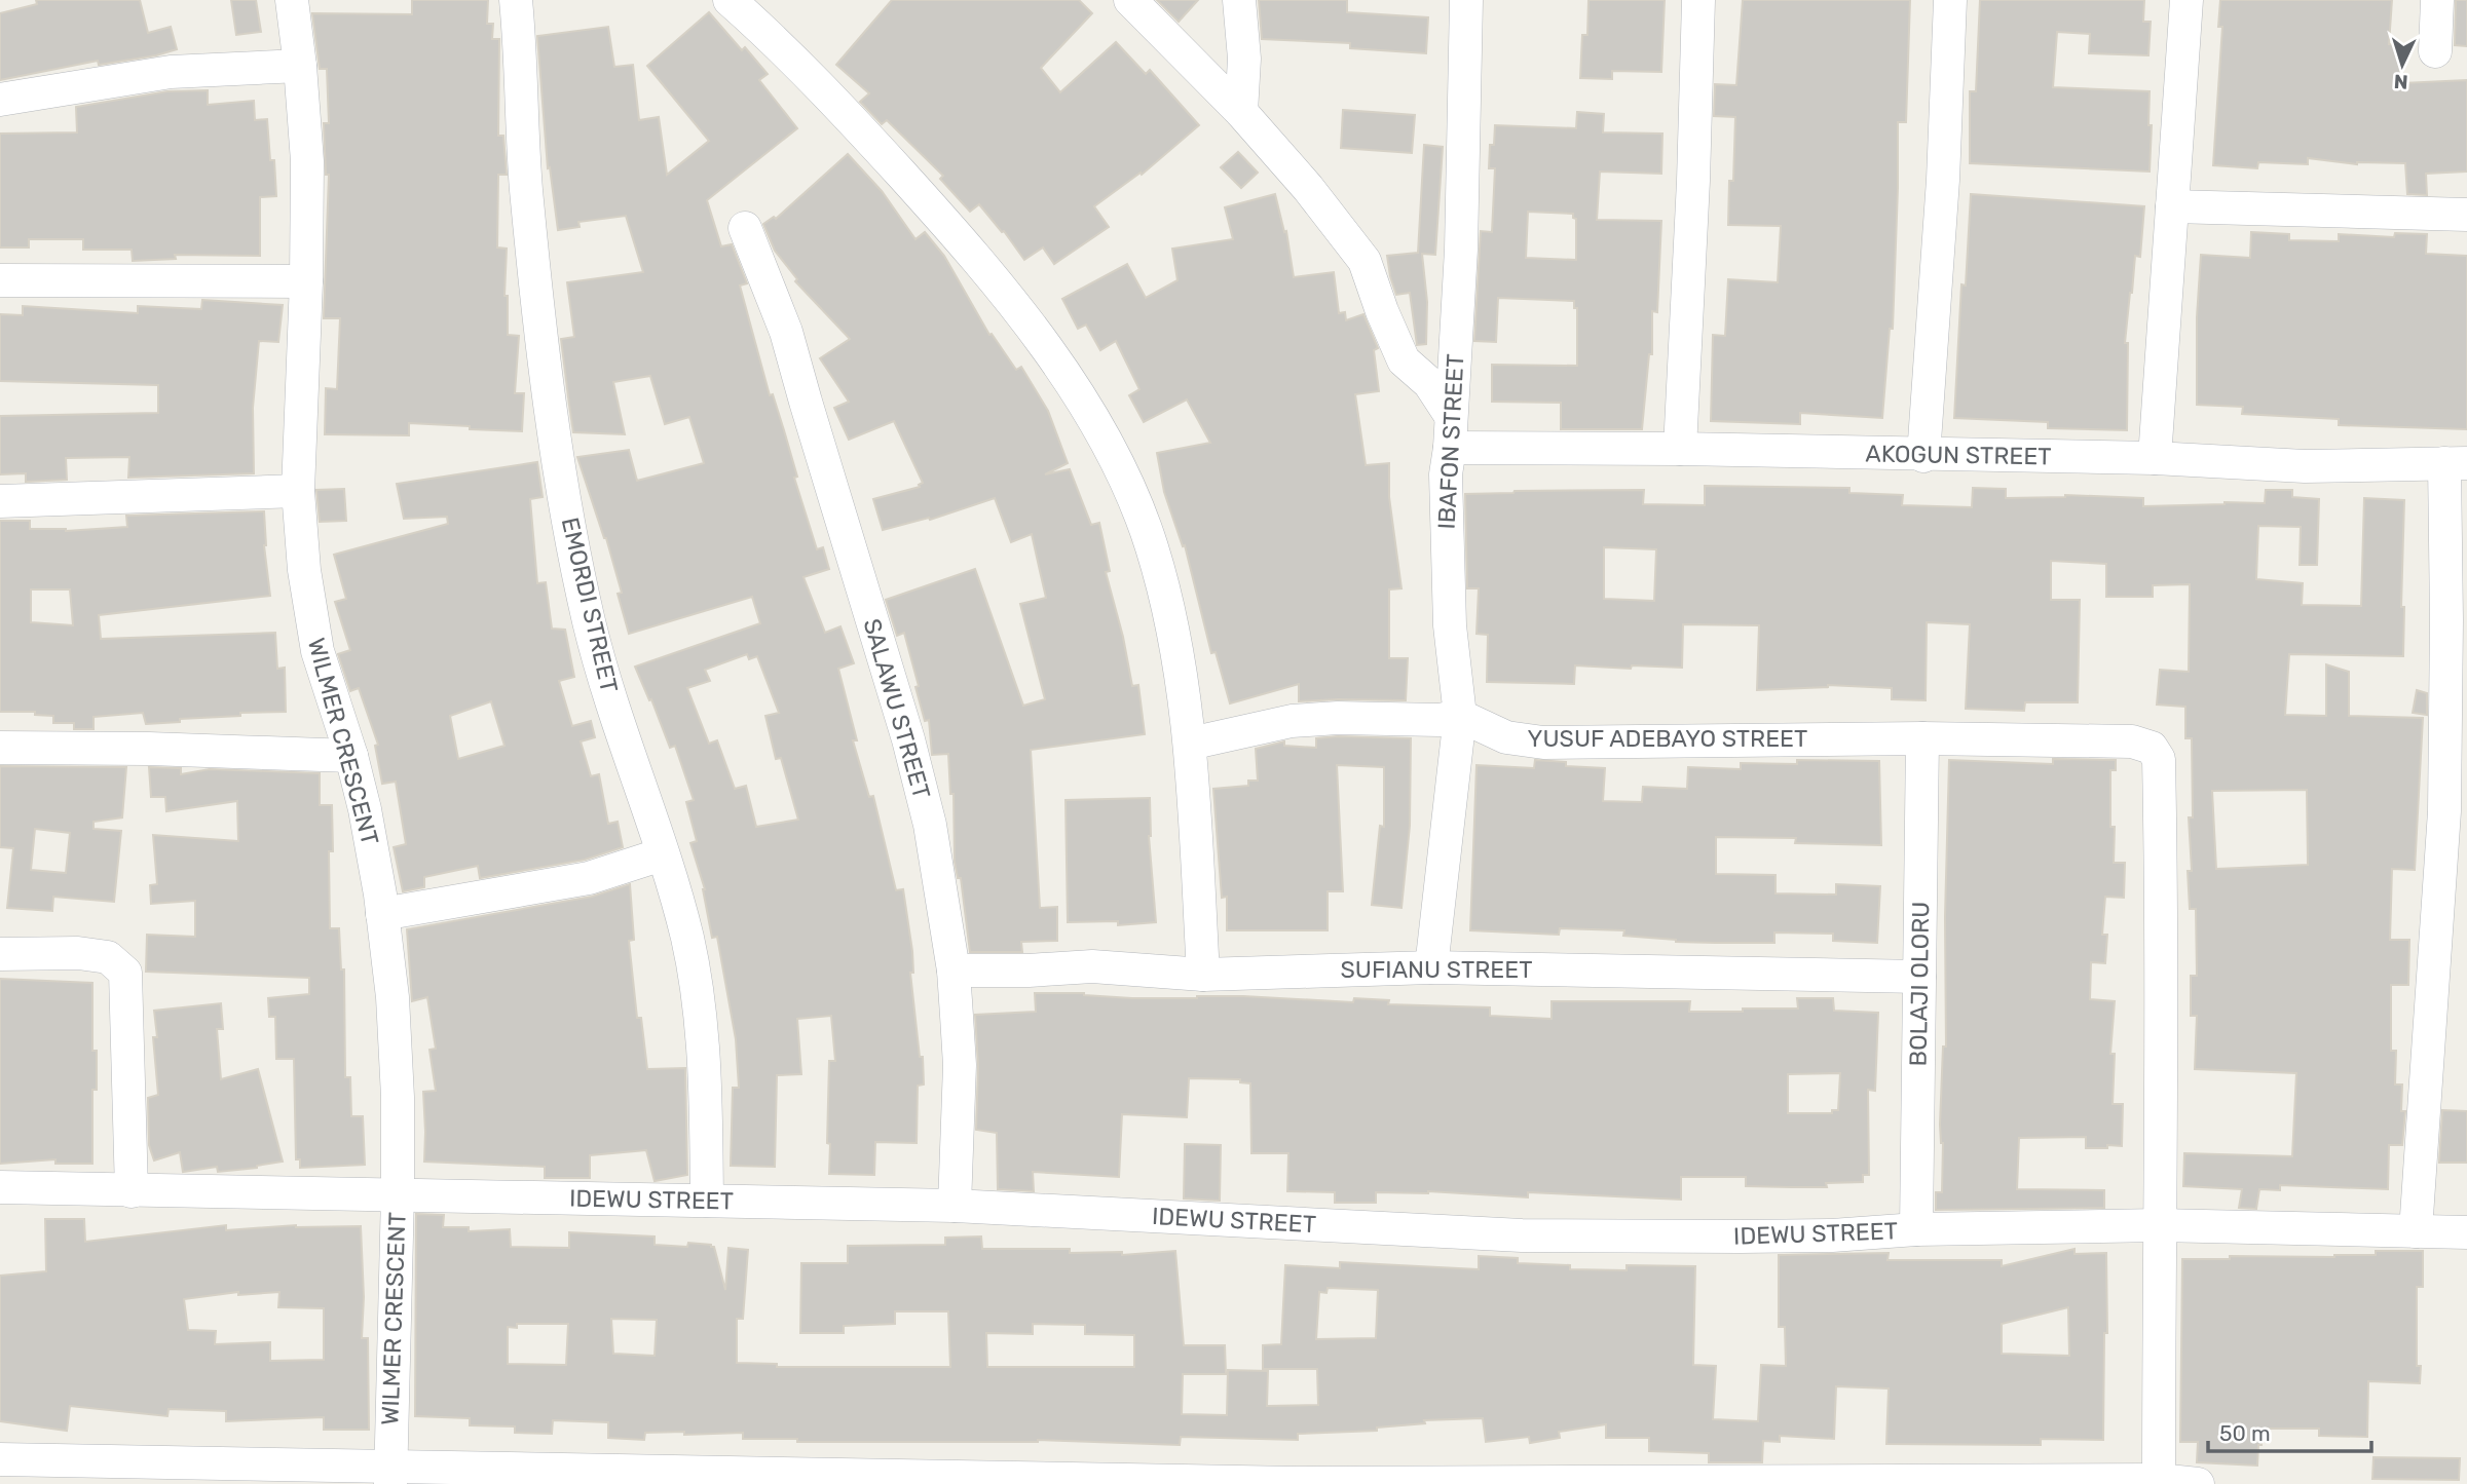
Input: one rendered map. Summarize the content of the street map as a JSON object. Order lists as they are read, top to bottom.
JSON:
{
  "streets": {
    "street": [
      "IBAFON STREET",
      "AKOGUN STREET",
      "EMORDI STREET",
      "SALAWU STREET",
      "YUSUF ADEBAYO STREET",
      "WILMER CRESCENT",
      "SUFIANU STREET",
      "BOLAJI OLORU",
      "IDEWU STREET"
    ]
  },
  "crossings": [
    ["IBAFON STREET", "AKOGUN STREET"],
    ["IBAFON STREET", "YUSUF ADEBAYO STREET"],
    ["IBAFON STREET", "SUFIANU STREET"],
    ["EMORDI STREET", "IDEWU STREET"],
    ["SALAWU STREET", "SUFIANU STREET"],
    ["SALAWU STREET", "IDEWU STREET"],
    ["YUSUF ADEBAYO STREET", "BOLAJI OLORU"],
    ["YUSUF ADEBAYO STREET", "IDEWU STREET"],
    ["WILMER CRESCENT", "IDEWU STREET"],
    ["SUFIANU STREET", "BOLAJI OLORU"],
    ["BOLAJI OLORU", "IDEWU STREET"]
  ],
  "scale_bar": "50 m",
  "north": "bottom"
}
